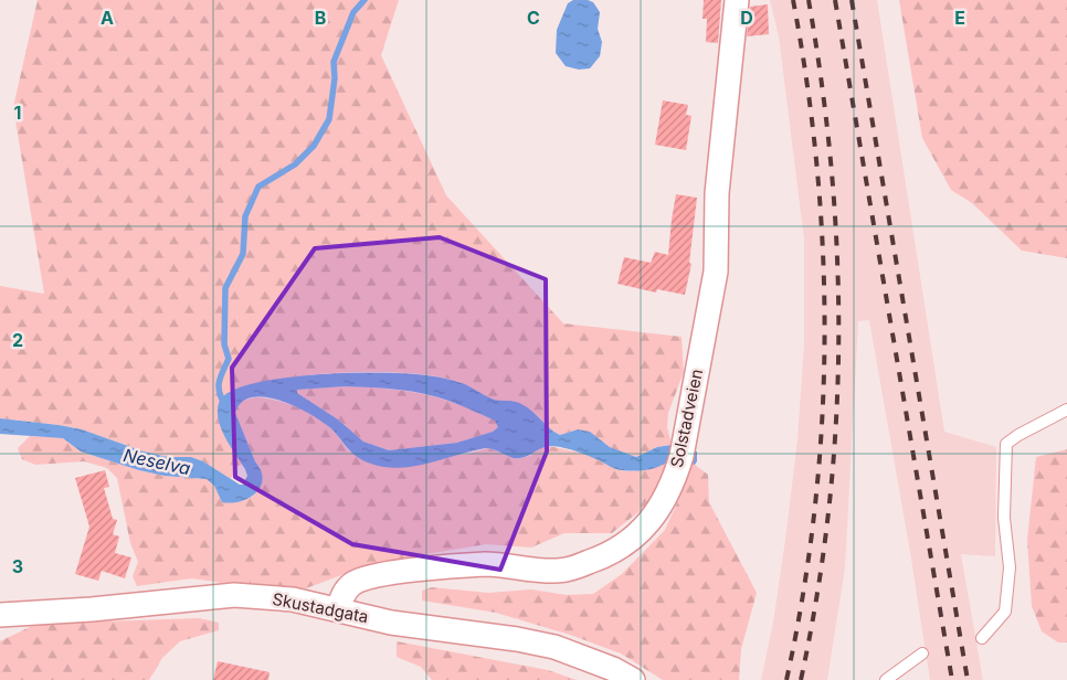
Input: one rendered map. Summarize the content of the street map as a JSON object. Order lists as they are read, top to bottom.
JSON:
{
  "streets": {
    "street": ["Solstadveien", "Skustadgata"]
  },
  "crossings": [
    ["Solstadveien", "Skustadgata"]
  ],
  "water": ["Neselva"],
  "grid": {
    "columns": [
      "A",
      "B",
      "C",
      "D",
      "E"
    ],
    "rows": ["1", "2", "3"]
  }
}
